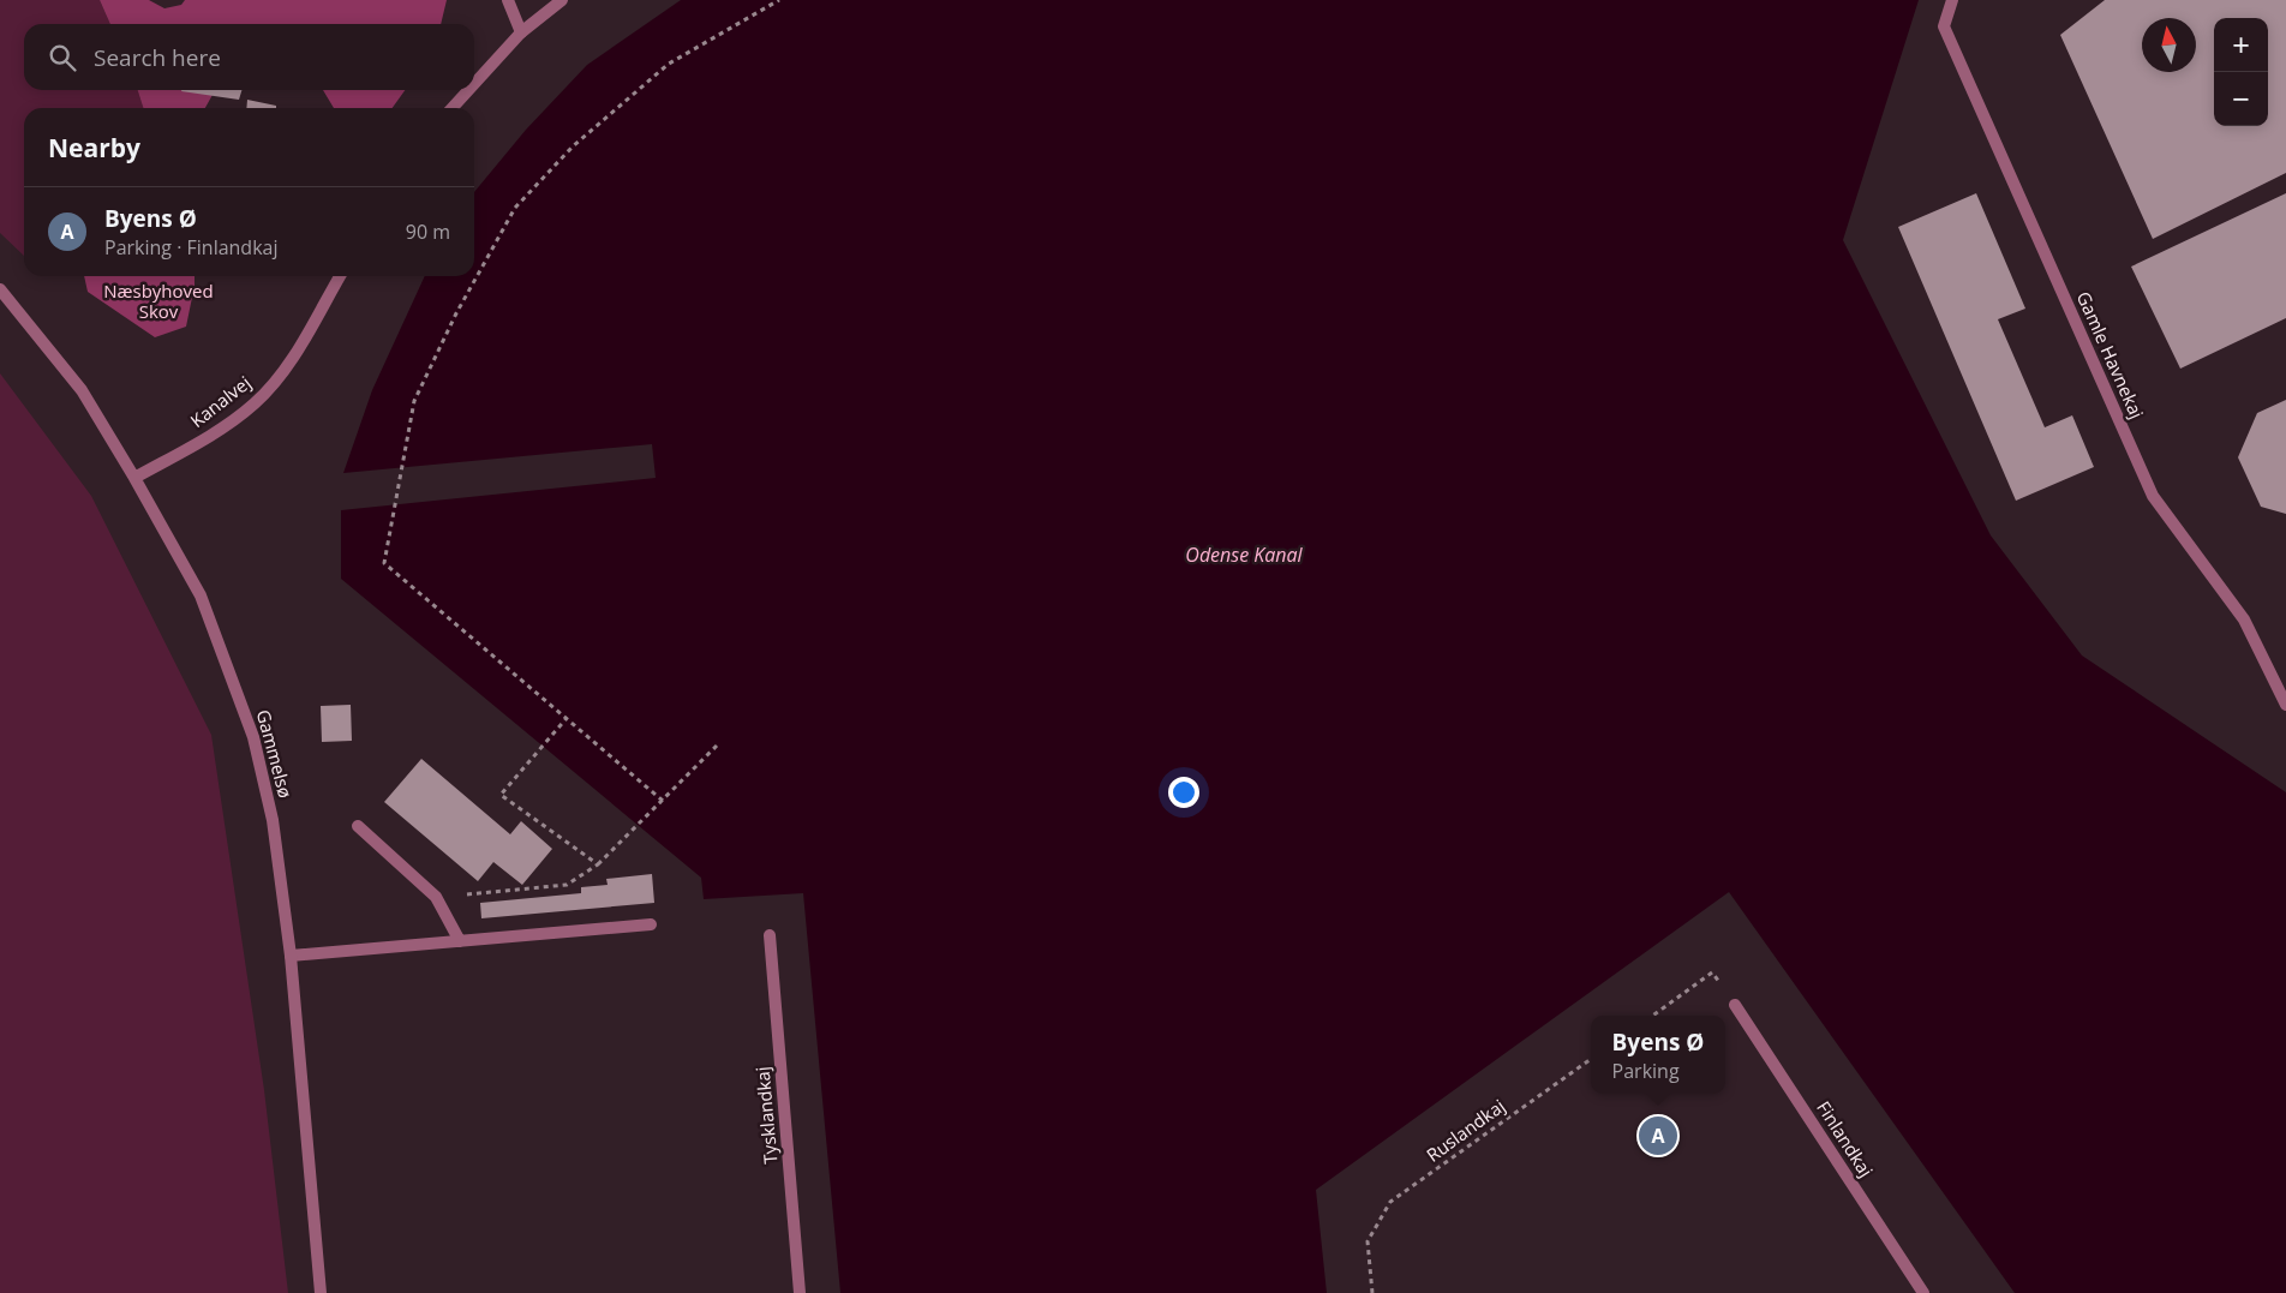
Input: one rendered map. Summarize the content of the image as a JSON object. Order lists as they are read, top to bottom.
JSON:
{
  "streets": {
    "street": [
      "Gamle Havnekaj",
      "Kanalvej",
      "Gammelsø",
      "Tysklandkaj",
      "Finlandkaj"
    ],
    "path": ["Ruslandkaj"]
  },
  "crossings": [
    ["Kanalvej", "Gammelsø"]
  ],
  "water": ["Odense Kanal"],
  "parks": ["Næsbyhoved Skov"],
  "north": "top",
  "page": {
    "map_buttons": ["+", "−"],
    "search": "Search here",
    "heading": "Nearby",
    "list": [
      {
        "mark": "A",
        "name": "Byens Ø",
        "note": "Parking · Finlandkaj",
        "value": "90 m"
      }
    ],
    "popup": ["Byens Ø", "Parking"],
    "pins": "A"
  }
}
